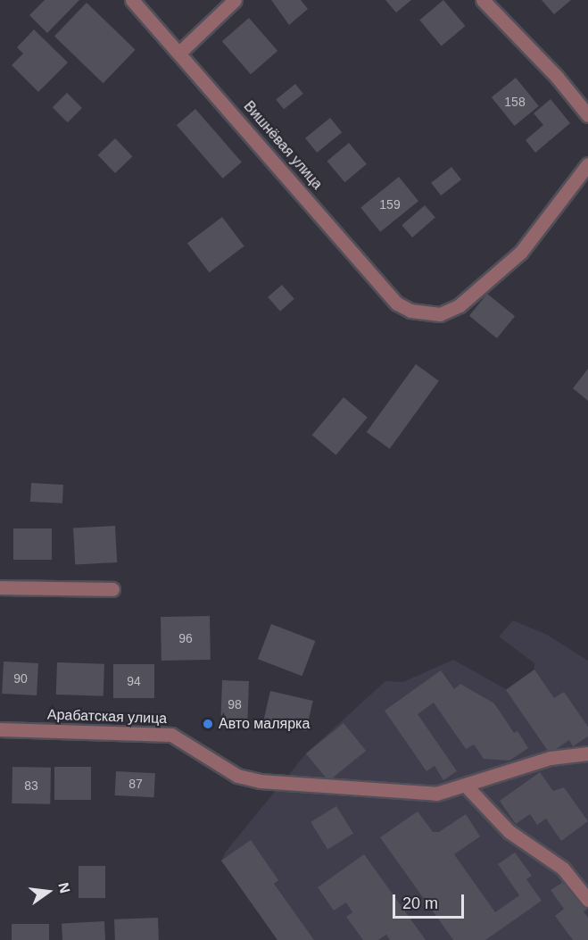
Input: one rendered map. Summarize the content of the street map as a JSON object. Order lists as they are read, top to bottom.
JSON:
{
  "streets": {
    "street": ["Вишнёвая улица", "Арабатская улица"]
  },
  "places": ["Авто малярка"],
  "house_numbers": [
    "158",
    "159",
    "96",
    "90",
    "94",
    "98",
    "87",
    "83"
  ],
  "scale_bar": "20 m",
  "north": "right"
}
